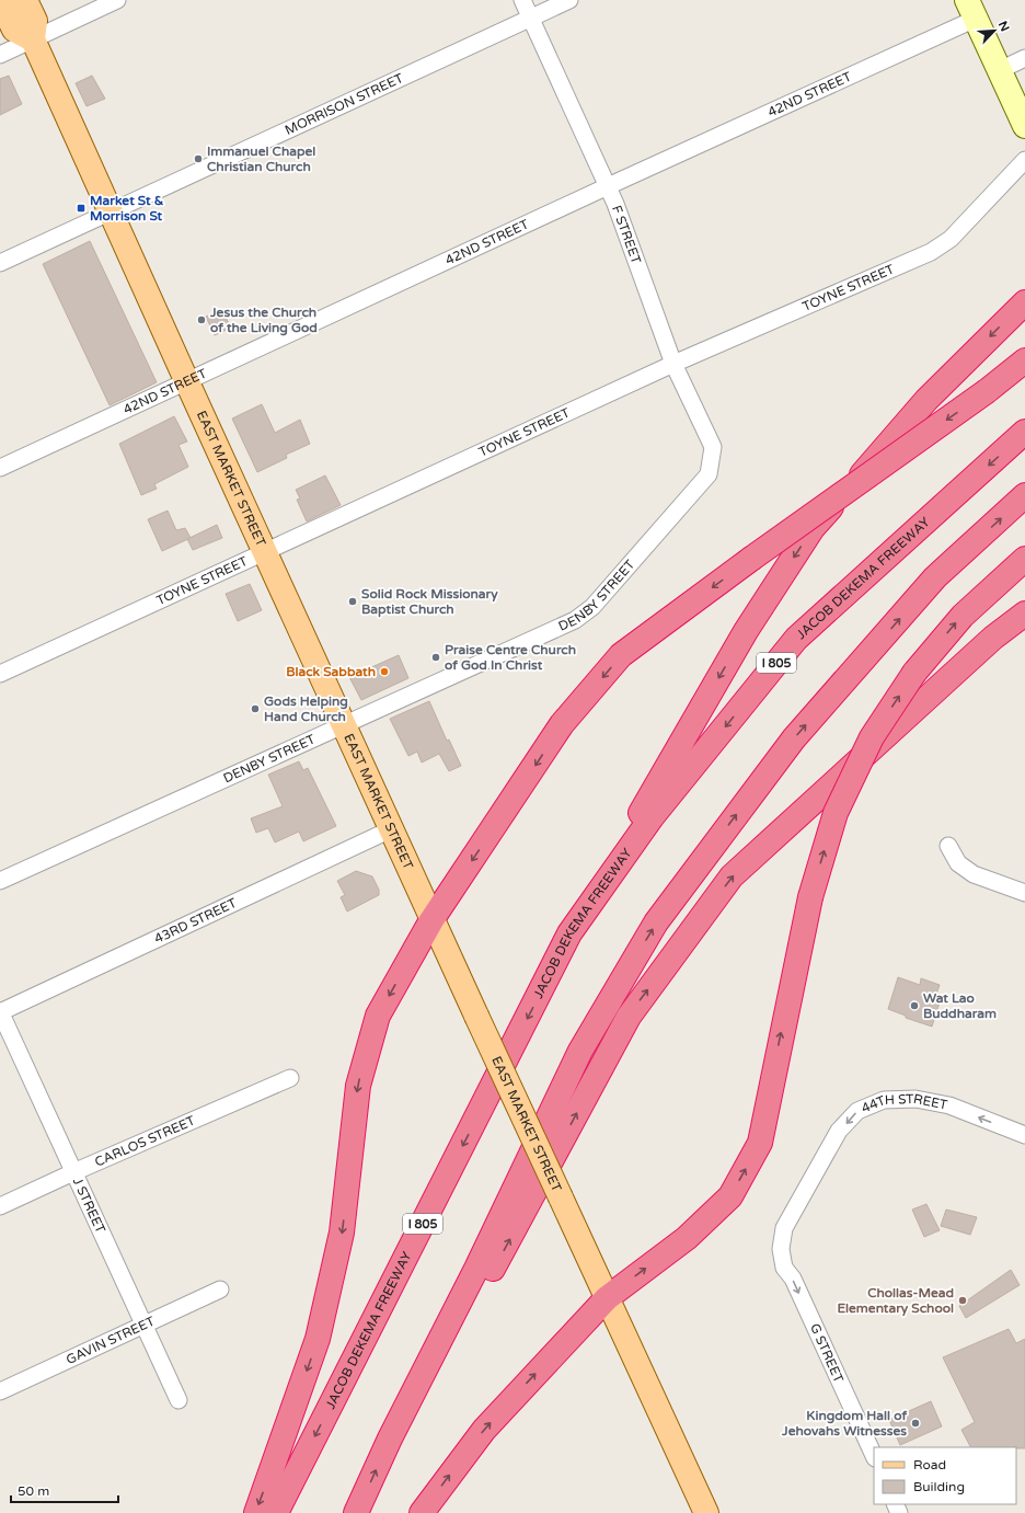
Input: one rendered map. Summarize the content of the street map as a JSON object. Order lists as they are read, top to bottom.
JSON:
{
  "streets": {
    "highway": ["JACOB DEKEMA FREEWAY", "I 805"],
    "main road": ["EAST MARKET STREET"],
    "street": [
      "42ND STREET",
      "MORRISON STREET",
      "F STREET",
      "TOYNE STREET",
      "DENBY STREET",
      "43RD STREET",
      "44TH STREET",
      "CARLOS STREET",
      "J STREET",
      "GAVIN STREET",
      "G STREET"
    ]
  },
  "crossings": [
    ["42ND STREET", "F STREET"],
    ["42ND STREET", "EAST MARKET STREET"],
    ["MORRISON STREET", "F STREET"],
    ["MORRISON STREET", "EAST MARKET STREET"],
    ["F STREET", "TOYNE STREET"],
    ["F STREET", "DENBY STREET"],
    ["TOYNE STREET", "EAST MARKET STREET"],
    ["EAST MARKET STREET", "DENBY STREET"],
    ["EAST MARKET STREET", "43RD STREET"],
    ["43RD STREET", "J STREET"],
    ["44TH STREET", "G STREET"],
    ["CARLOS STREET", "J STREET"],
    ["J STREET", "GAVIN STREET"]
  ],
  "one_way": ["44TH STREET", "G STREET"],
  "places": {
    "other": [
      "Immanuel Chapel Christian Church",
      "Jesus the Church of the Living God",
      "Solid Rock Missionary Baptist Church",
      "Praise Centre Church of God In Christ",
      "Black Sabbath",
      "Gods Helping Hand Church",
      "Wat Lao Buddharam",
      "Chollas-Mead Elementary School",
      "Kingdom Hall of Jehovahs Witnesses"
    ],
    "transit": ["Market St & Morrison St"]
  },
  "legend": ["Road", "Building"],
  "scale_bar": "50 m",
  "north": "top right"
}
